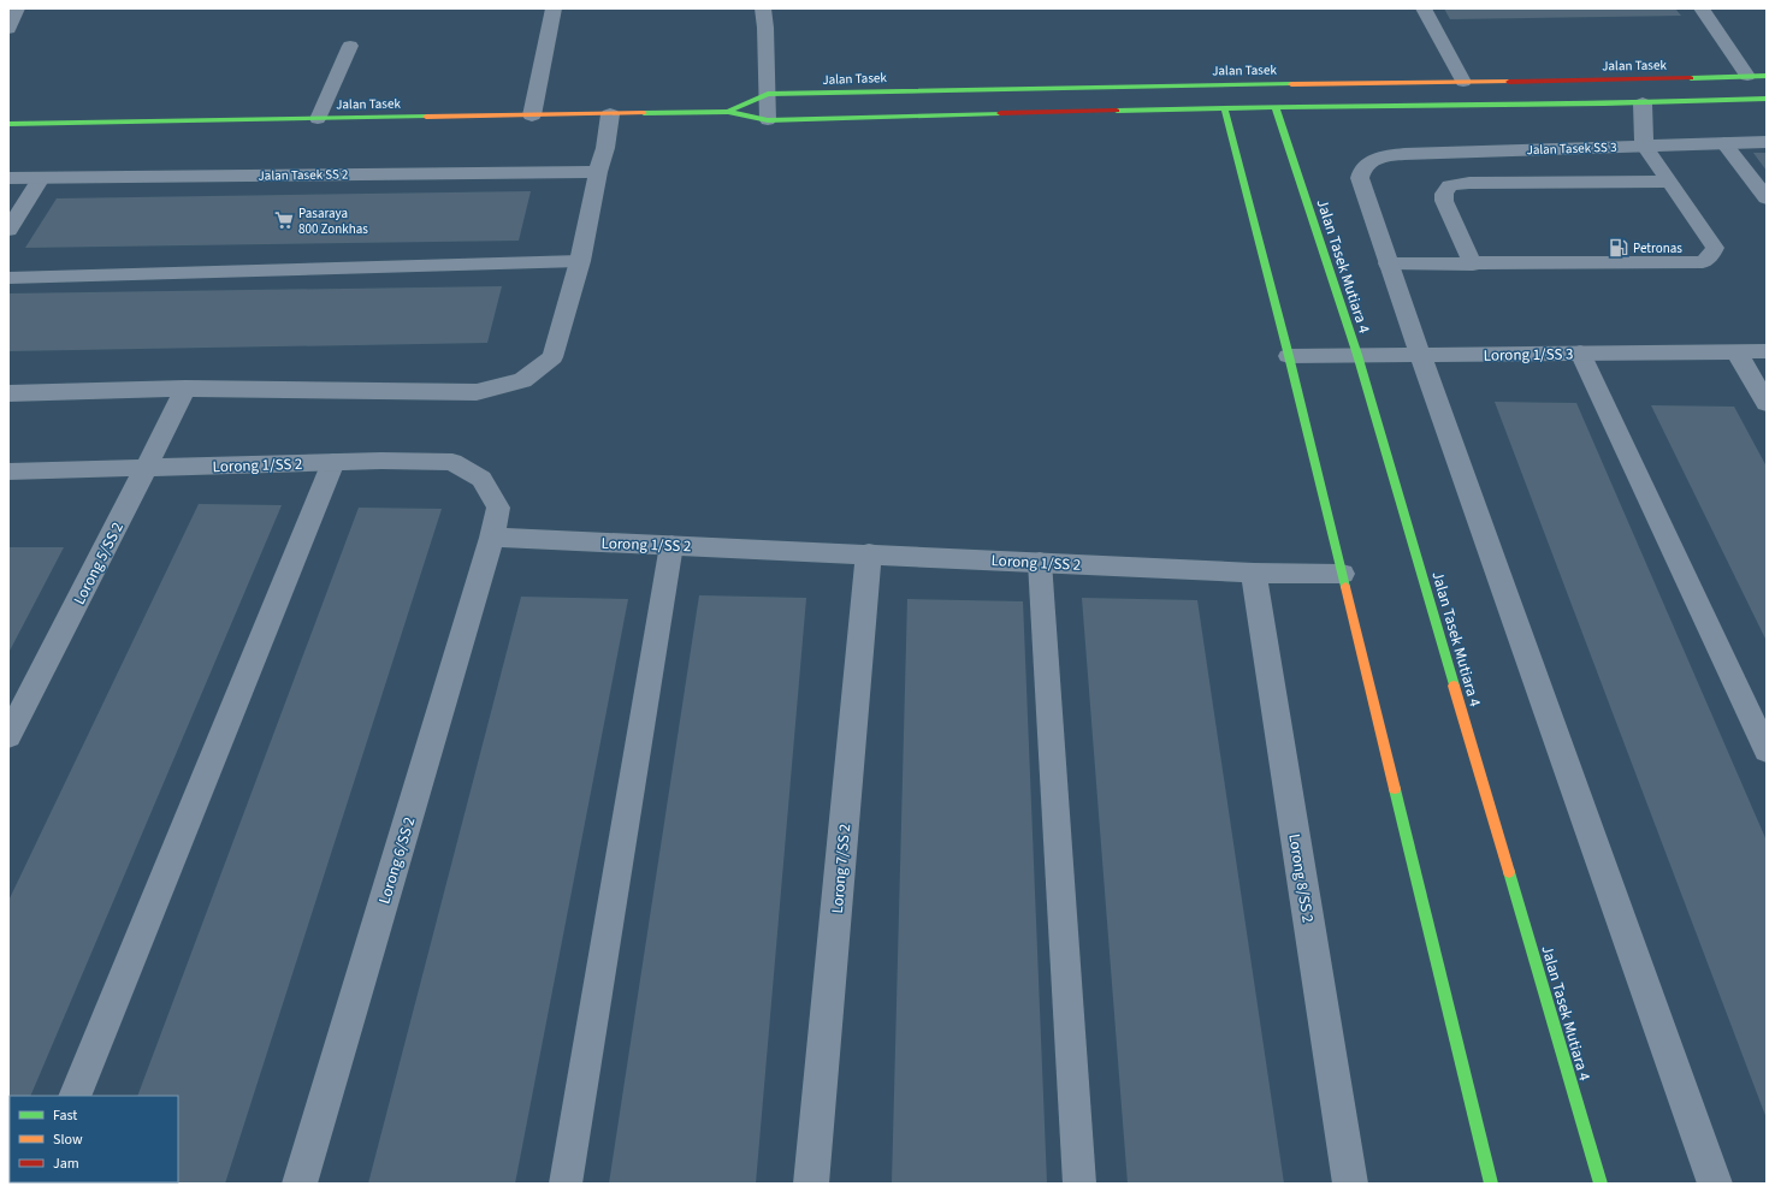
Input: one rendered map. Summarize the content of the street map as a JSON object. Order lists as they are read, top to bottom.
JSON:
{
  "streets": {
    "main road": ["Jalan Tasek", "Jalan Tasek Mutiara 4"],
    "street": [
      "Jalan Tasek SS 3",
      "Jalan Tasek SS 2",
      "Lorong 1/SS 3",
      "Lorong 1/SS 2",
      "Lorong 5/SS 2",
      "Lorong 6/SS 2",
      "Lorong 7/SS 2",
      "Lorong 8/SS 2"
    ]
  },
  "crossings": [
    ["Jalan Tasek", "Jalan Tasek Mutiara 4"],
    ["Jalan Tasek Mutiara 4", "Lorong 1/SS 3"],
    ["Lorong 1/SS 2", "Lorong 5/SS 2"],
    ["Lorong 1/SS 2", "Lorong 6/SS 2"],
    ["Lorong 1/SS 2", "Lorong 7/SS 2"],
    ["Lorong 1/SS 2", "Lorong 8/SS 2"]
  ],
  "places": {
    "supermarket": ["Pasaraya 800 Zonkhas"],
    "fuel station": ["Petronas"]
  },
  "legend": ["Fast", "Slow", "Jam"]
}
